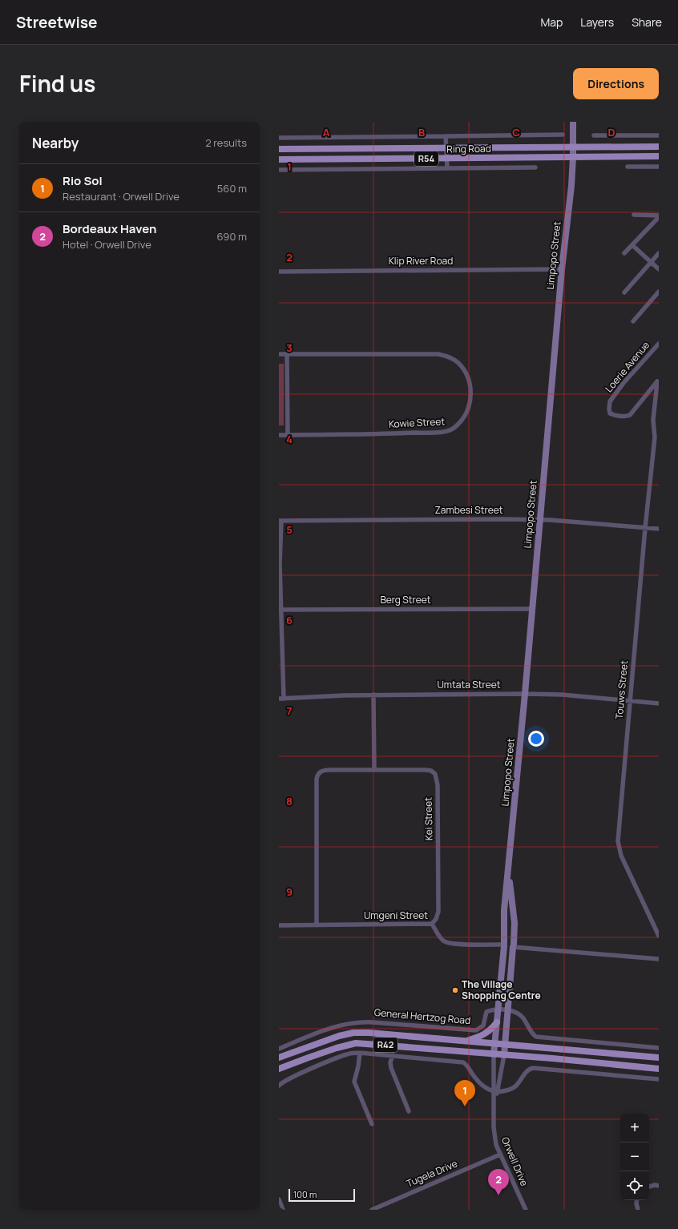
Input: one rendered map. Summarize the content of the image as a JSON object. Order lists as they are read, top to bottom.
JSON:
{
  "streets": {
    "main road": [
      "Ring Road",
      "R54",
      "General Hertzog Road",
      "R42"
    ],
    "street": [
      "Limpopo Street",
      "Klip River Road",
      "Loerie Avenue",
      "Kowie Street",
      "Zambesi Street",
      "Berg Street",
      "Umtata Street",
      "Touws Street",
      "Kei Street",
      "Umgeni Street",
      "Orwell Drive",
      "Tugela Drive"
    ]
  },
  "crossings": [
    ["Ring Road", "Limpopo Street"],
    ["Limpopo Street", "Klip River Road"],
    ["Limpopo Street", "Zambesi Street"],
    ["Limpopo Street", "Berg Street"],
    ["Limpopo Street", "Umtata Street"],
    ["Limpopo Street", "Umgeni Street"],
    ["Limpopo Street", "General Hertzog Road"],
    ["Limpopo Street", "R42"],
    ["Limpopo Street", "Orwell Drive"],
    ["Loerie Avenue", "Touws Street"],
    ["Zambesi Street", "Touws Street"],
    ["Umtata Street", "Touws Street"],
    ["Kei Street", "Umgeni Street"],
    ["R42", "Orwell Drive"],
    ["Orwell Drive", "Tugela Drive"]
  ],
  "places": ["The Village Shopping Centre"],
  "scale_bar": "100 m",
  "page": {
    "header": "Streetwise",
    "nav": ["Map", "Layers", "Share"],
    "title": "Find us",
    "buttons": "Directions",
    "heading": ["Nearby", "2 results"],
    "list": [
      {
        "mark": "1",
        "name": "Rio Sol",
        "note": "Restaurant · Orwell Drive",
        "value": "560 m"
      },
      {
        "mark": "2",
        "name": "Bordeaux Haven",
        "note": "Hotel · Orwell Drive",
        "value": "690 m"
      }
    ],
    "pins": ["1", "2"],
    "map_buttons": ["+", "−"],
    "scale": "100 m"
  },
  "grid": {
    "columns": [
      "A",
      "B",
      "C",
      "D"
    ],
    "rows": [
      "1",
      "2",
      "3",
      "4",
      "5",
      "6",
      "7",
      "8",
      "9"
    ]
  }
}
